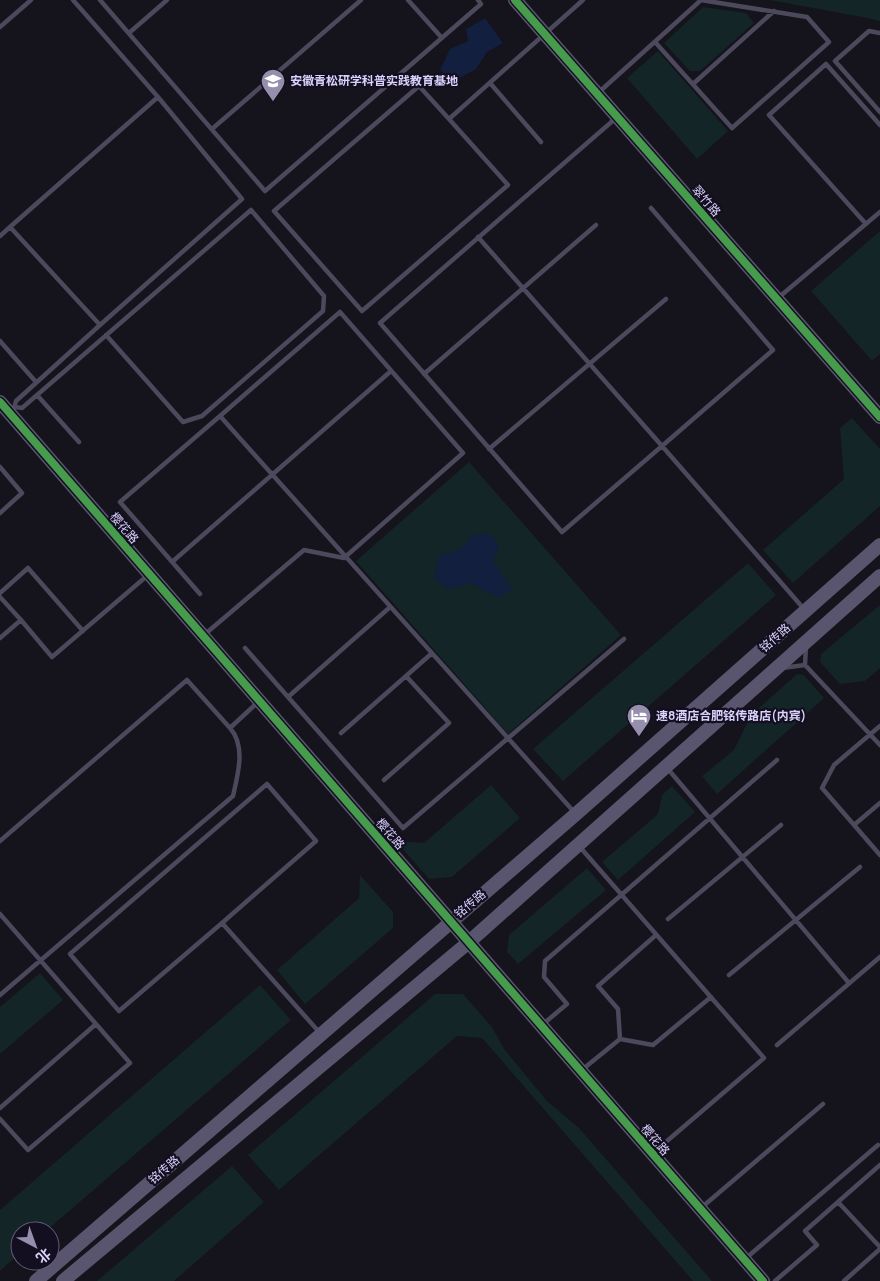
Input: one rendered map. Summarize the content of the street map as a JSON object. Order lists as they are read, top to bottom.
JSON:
{
  "streets": {
    "main road": ["翠竹路", "樱花路", "铭传路"]
  },
  "crossings": [
    ["樱花路", "铭传路"]
  ],
  "places": {
    "school or university": ["安徽青松研学科普实践教育基地"],
    "hotel": ["速8酒店合肥铭传路店(内宾)"]
  },
  "north": "bottom right"
}
